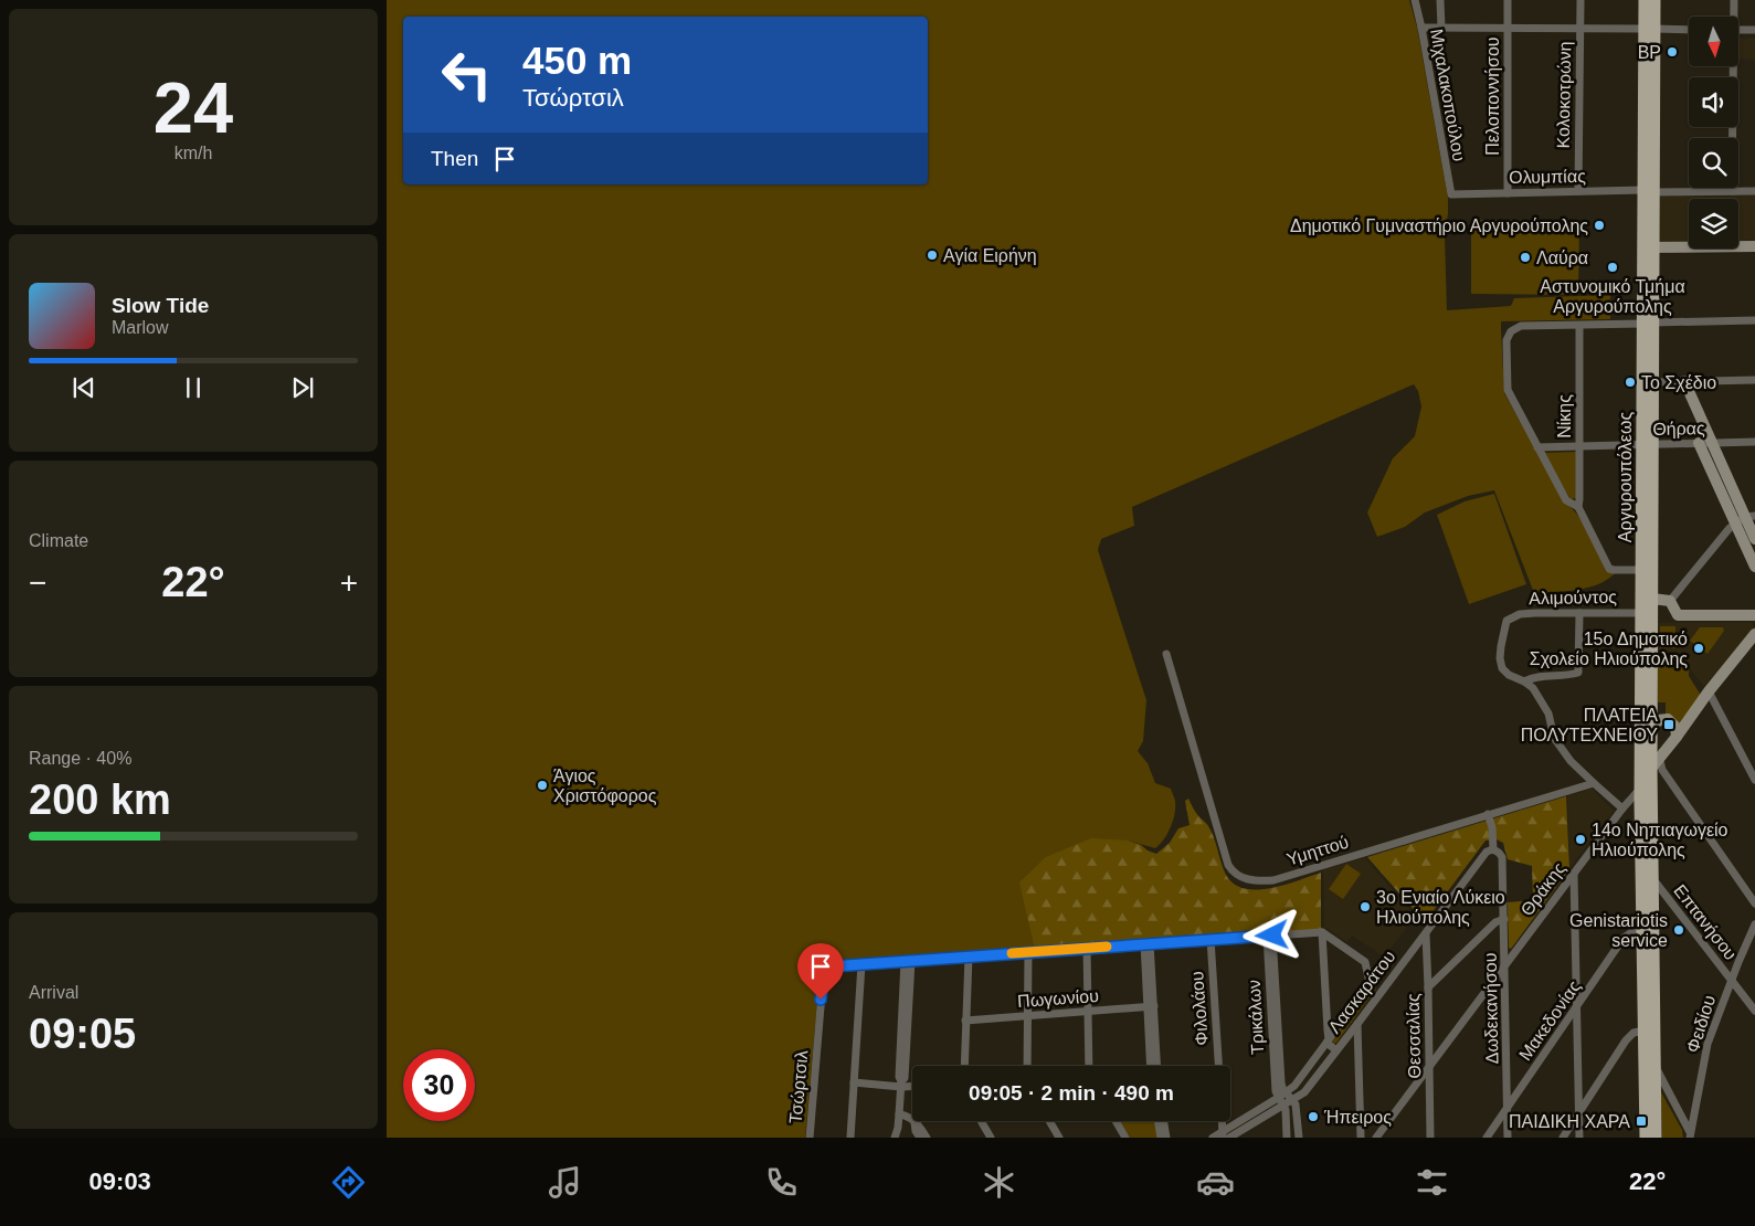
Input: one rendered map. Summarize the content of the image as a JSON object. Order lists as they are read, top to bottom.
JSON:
{
  "streets": {
    "main road": ["Αργυρουπόλεως"],
    "street": [
      "Μιχαλακοπούλου",
      "Κολοκοτρώνη",
      "Πελοποννήσου",
      "Ολυμπίας",
      "Νίκης",
      "Θήρας",
      "Αλιμούντος",
      "Υμηττού",
      "Θράκης",
      "Επτανήσου",
      "Λασκαράτου",
      "Πωγωνίου",
      "Φιλολάου",
      "Δωδεκανήσου",
      "Τρικάλων",
      "Μακεδονίας",
      "Φειδίου",
      "Θεσσαλίας",
      "Τσώρτσιλ"
    ]
  },
  "crossings": [
    ["Μιχαλακοπούλου", "Ολυμπίας"],
    ["Κολοκοτρώνη", "Ολυμπίας"],
    ["Πελοποννήσου", "Ολυμπίας"],
    ["Ολυμπίας", "Αργυρουπόλεως"],
    ["Νίκης", "Θήρας"],
    ["Θήρας", "Αργυρουπόλεως"],
    ["Αργυρουπόλεως", "Αλιμούντος"],
    ["Αργυρουπόλεως", "Θράκης"],
    ["Αργυρουπόλεως", "Επτανήσου"],
    ["Αργυρουπόλεως", "Μακεδονίας"],
    ["Αλιμούντος", "Υμηττού"],
    ["Υμηττού", "Δωδεκανήσου"],
    ["Θράκης", "Δωδεκανήσου"],
    ["Θράκης", "Θεσσαλίας"],
    ["Επτανήσου", "Φειδίου"],
    ["Λασκαράτου", "Δωδεκανήσου"],
    ["Λασκαράτου", "Τρικάλων"],
    ["Λασκαράτου", "Θεσσαλίας"],
    ["Δωδεκανήσου", "Μακεδονίας"]
  ],
  "places": {
    "other": [
      "BP",
      "Δημοτικό Γυμναστήριο Αργυρούπολης",
      "Αγία Ειρήνη",
      "Λαύρα",
      "Αστυνομικό Τμήμα Αργυρούπολης",
      "Το Σχέδιο",
      "15ο Δημοτικό Σχολείο Ηλιούπολης",
      "Άγιος Χριστόφορος",
      "14ο Νηπιαγωγείο Ηλιούπολης",
      "3ο Ενιαίο Λύκειο Ηλιούπολης",
      "Genistariotis service",
      "Ήπειρος"
    ],
    "transit": ["ΠΛΑΤΕΙΑ ΠΟΛΥΤΕΧΝΕΙΟΥ", "ΠΑΙΔΙΚΗ ΧΑΡΑ"]
  },
  "north": "bottom",
  "page": {
    "tile": [
      ["24", "km/h"],
      "Climate",
      ["Range · 40%", "200 km"],
      ["Arrival", "09:05"]
    ],
    "turn": ["450 m", "Τσώρτσιλ"],
    "then": "Then",
    "song": ["Slow Tide", "Marlow"],
    "heat": ["−", "22°", "+"],
    "limit": "30",
    "trip": "09:05 · 2 min · 490 m",
    "tabs": ["09:03", "22°"]
  }
}
